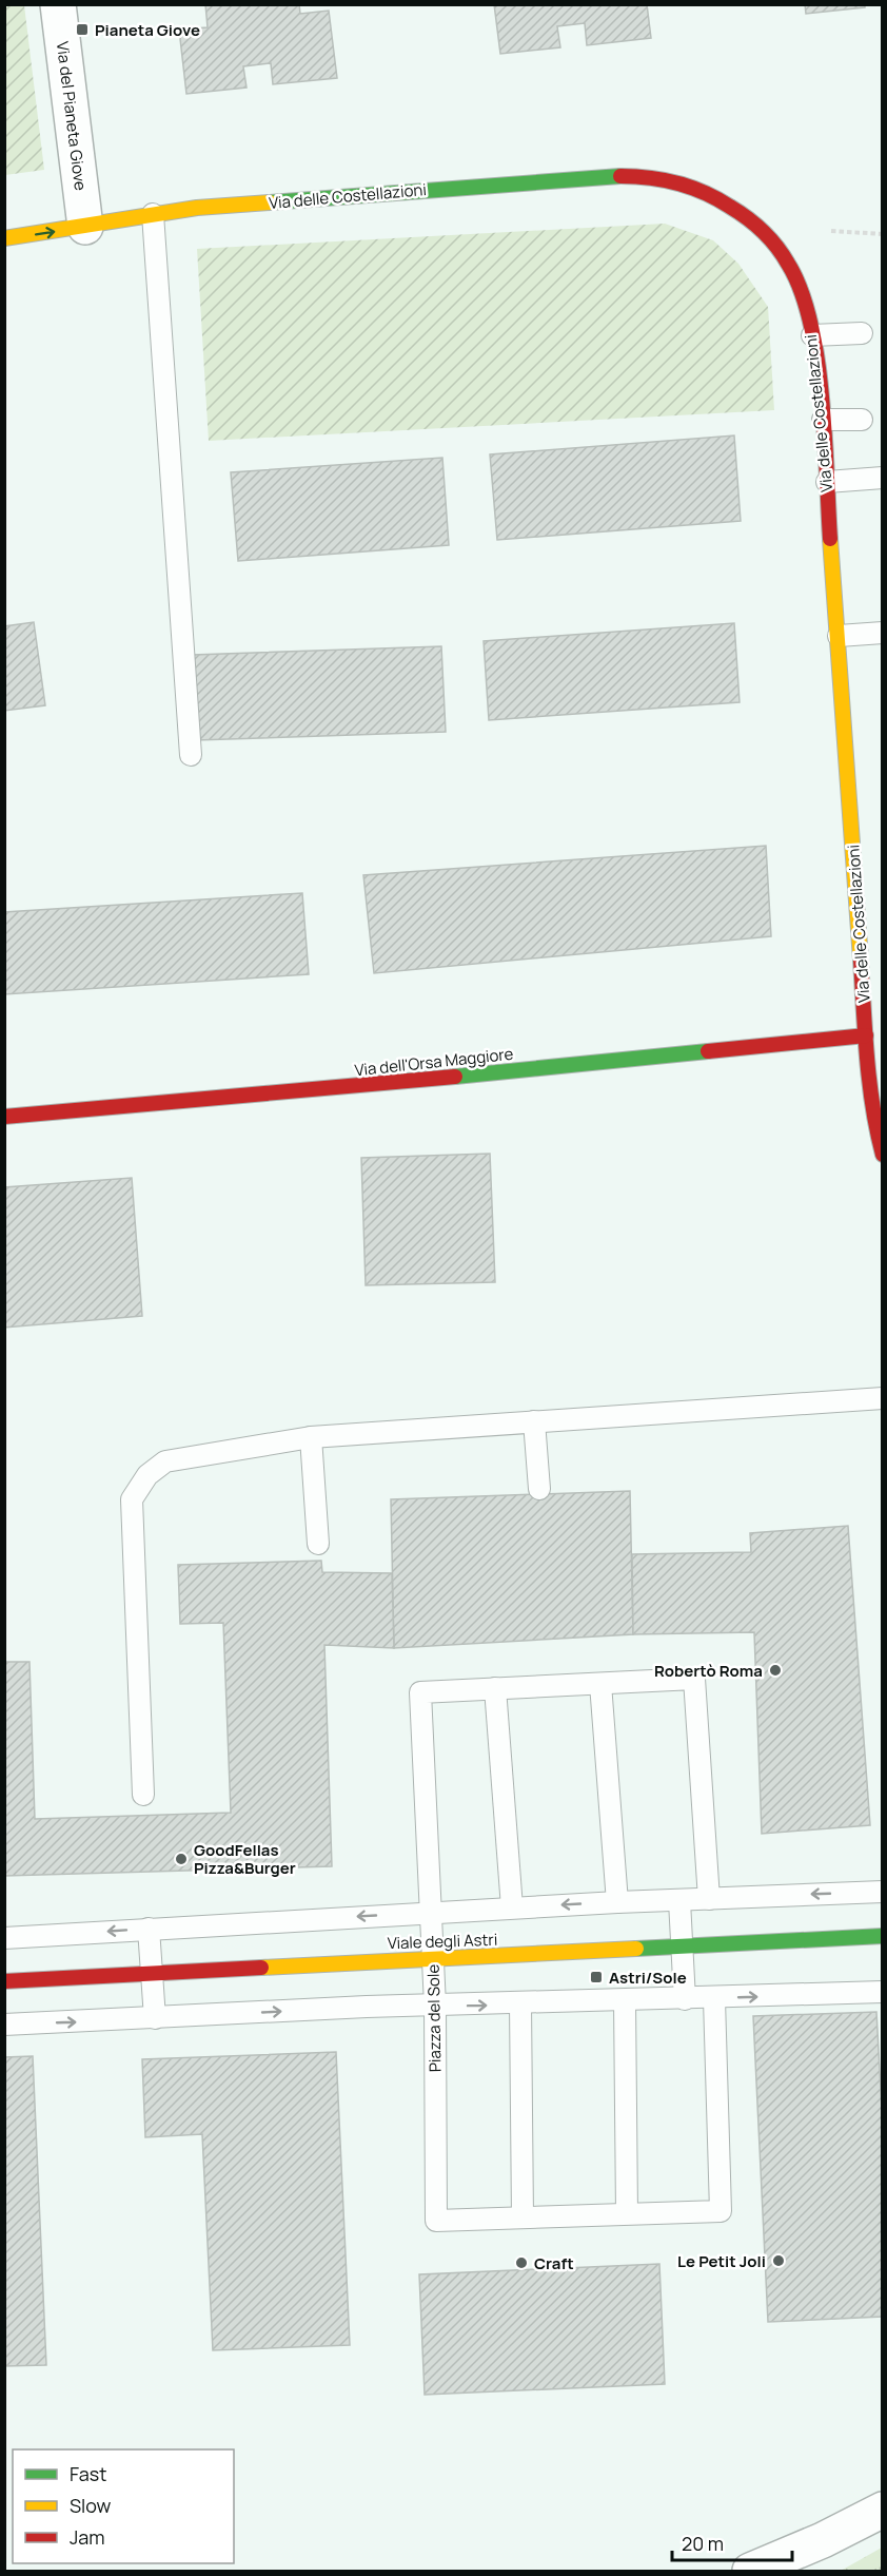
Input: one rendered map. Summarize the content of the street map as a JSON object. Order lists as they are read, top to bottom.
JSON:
{
  "streets": {
    "street": [
      "Via del Pianeta Giove",
      "Via delle Costellazioni",
      "Via dell'Orsa Maggiore",
      "Viale degli Astri"
    ],
    "lane": ["Piazza del Sole"]
  },
  "crossings": [
    ["Via del Pianeta Giove", "Via delle Costellazioni"],
    ["Via delle Costellazioni", "Via dell'Orsa Maggiore"],
    ["Viale degli Astri", "Piazza del Sole"]
  ],
  "places": {
    "transit": ["Pianeta Giove", "Astri/Sole"],
    "other": [
      "Robertò Roma",
      "GoodFellas Pizza&Burger",
      "Le Petit Joli",
      "Craft"
    ]
  },
  "legend": ["Fast", "Slow", "Jam"],
  "scale_bar": "20 m"
}
